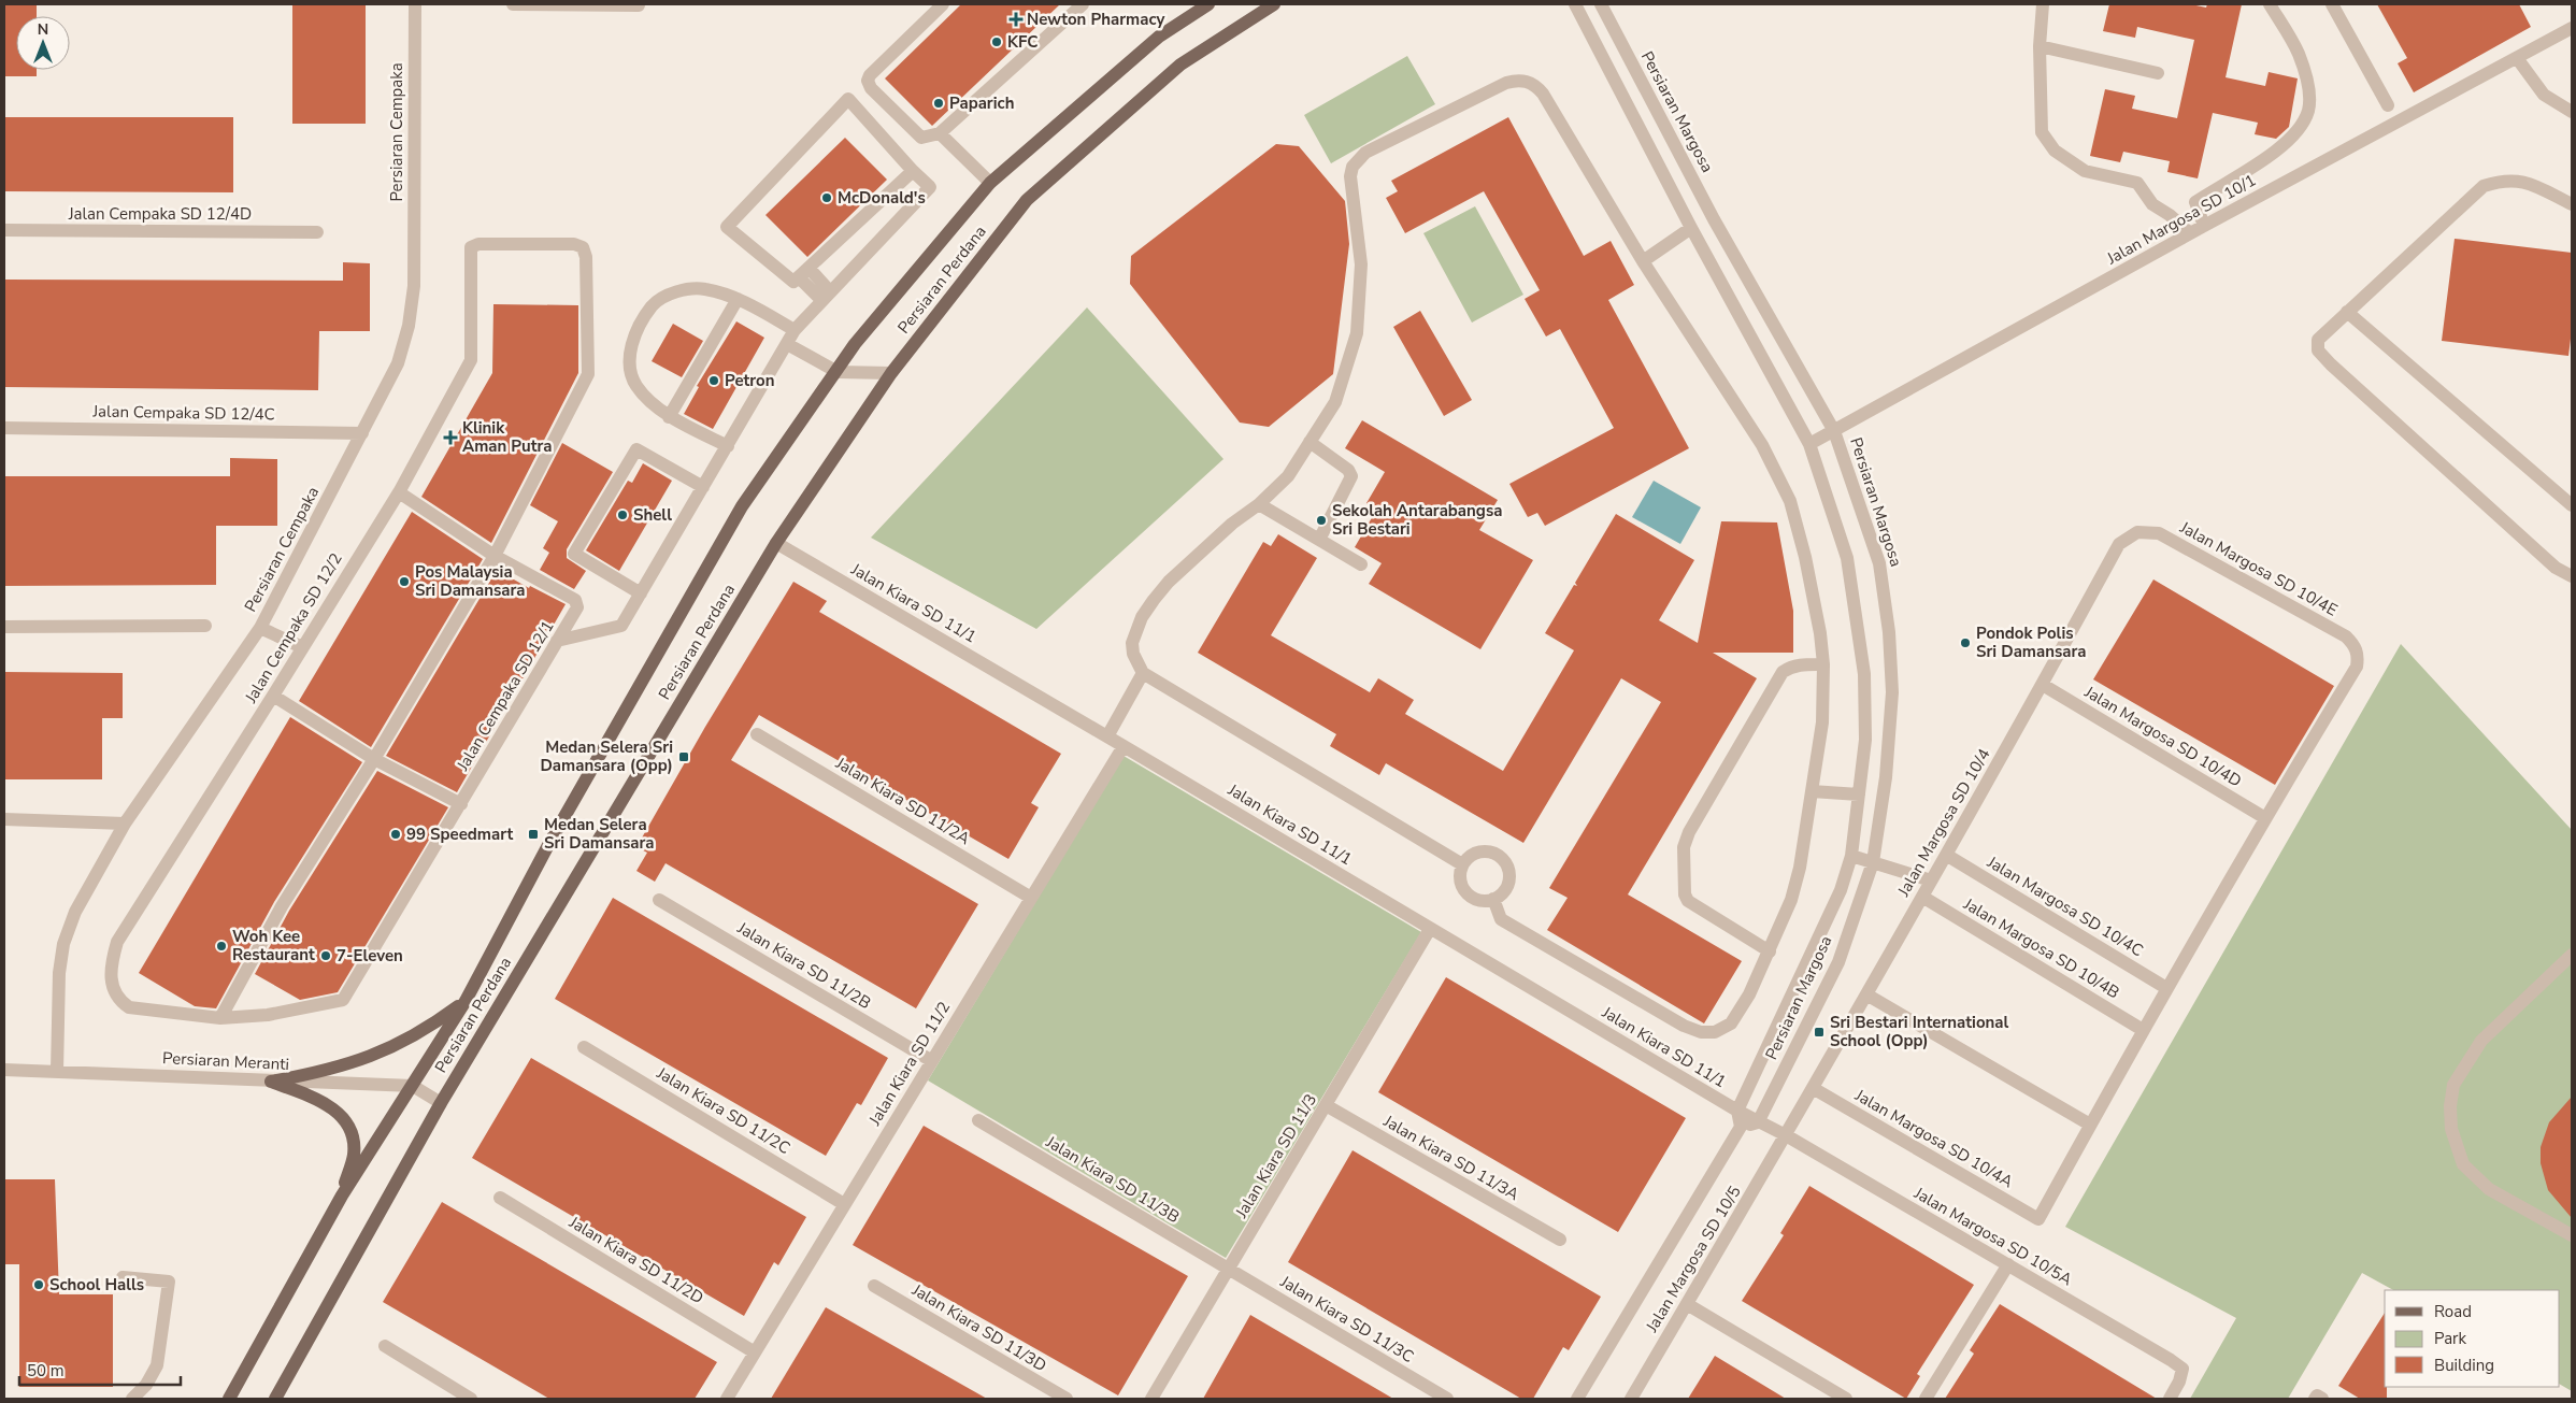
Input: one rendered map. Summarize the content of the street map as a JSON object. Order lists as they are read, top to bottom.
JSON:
{
  "streets": {
    "main road": ["Persiaran Perdana"],
    "street": [
      "Persiaran Margosa",
      "Persiaran Cempaka",
      "Jalan Cempaka SD 12/4D",
      "Jalan Margosa SD 10/1",
      "Jalan Cempaka SD 12/4C",
      "Jalan Margosa SD 10/4E",
      "Jalan Kiara SD 11/1",
      "Jalan Cempaka SD 12/2",
      "Jalan Cempaka SD 12/1",
      "Jalan Margosa SD 10/4D",
      "Jalan Kiara SD 11/2A",
      "Jalan Margosa SD 10/4",
      "Jalan Margosa SD 10/4C",
      "Jalan Margosa SD 10/4B",
      "Jalan Kiara SD 11/2B",
      "Persiaran Meranti",
      "Jalan Kiara SD 11/2",
      "Jalan Kiara SD 11/2C",
      "Jalan Margosa SD 10/4A",
      "Jalan Kiara SD 11/3",
      "Jalan Kiara SD 11/3A",
      "Jalan Kiara SD 11/3B",
      "Jalan Margosa SD 10/5A",
      "Jalan Margosa SD 10/5",
      "Jalan Kiara SD 11/2D",
      "Jalan Kiara SD 11/3C",
      "Jalan Kiara SD 11/3D"
    ]
  },
  "crossings": [
    ["Persiaran Margosa", "Jalan Margosa SD 10/1"],
    ["Persiaran Margosa", "Jalan Kiara SD 11/1"],
    ["Persiaran Cempaka", "Jalan Cempaka SD 12/4C"],
    ["Persiaran Cempaka", "Persiaran Meranti"],
    ["Persiaran Perdana", "Jalan Kiara SD 11/1"],
    ["Persiaran Perdana", "Persiaran Meranti"],
    ["Jalan Margosa SD 10/4E", "Jalan Margosa SD 10/4D"],
    ["Jalan Margosa SD 10/4E", "Jalan Margosa SD 10/4"],
    ["Jalan Kiara SD 11/1", "Jalan Margosa SD 10/4"],
    ["Jalan Kiara SD 11/1", "Jalan Kiara SD 11/2"],
    ["Jalan Kiara SD 11/1", "Jalan Kiara SD 11/3"],
    ["Jalan Kiara SD 11/1", "Jalan Margosa SD 10/5A"],
    ["Jalan Kiara SD 11/1", "Jalan Margosa SD 10/5"],
    ["Jalan Cempaka SD 12/2", "Jalan Cempaka SD 12/1"],
    ["Jalan Margosa SD 10/4D", "Jalan Margosa SD 10/4"],
    ["Jalan Kiara SD 11/2A", "Jalan Kiara SD 11/2"],
    ["Jalan Margosa SD 10/4", "Jalan Margosa SD 10/4C"],
    ["Jalan Margosa SD 10/4", "Jalan Margosa SD 10/4B"],
    ["Jalan Margosa SD 10/4", "Jalan Margosa SD 10/4A"],
    ["Jalan Margosa SD 10/4", "Jalan Margosa SD 10/5A"],
    ["Jalan Margosa SD 10/4", "Jalan Margosa SD 10/5"],
    ["Jalan Kiara SD 11/2B", "Jalan Kiara SD 11/2"],
    ["Jalan Kiara SD 11/2", "Jalan Kiara SD 11/2C"],
    ["Jalan Kiara SD 11/2", "Jalan Kiara SD 11/2D"],
    ["Jalan Kiara SD 11/3", "Jalan Kiara SD 11/3A"],
    ["Jalan Kiara SD 11/3", "Jalan Kiara SD 11/3B"],
    ["Jalan Kiara SD 11/3", "Jalan Kiara SD 11/3C"],
    ["Jalan Kiara SD 11/3B", "Jalan Kiara SD 11/3C"],
    ["Jalan Margosa SD 10/5A", "Jalan Margosa SD 10/5"]
  ],
  "places": {
    "health": ["Newton Pharmacy", "Klinik Aman Putra"],
    "other": [
      "KFC",
      "Paparich",
      "McDonald's",
      "Petron",
      "Shell",
      "Sekolah Antarabangsa Sri Bestari",
      "Pos Malaysia Sri Damansara",
      "Pondok Polis Sri Damansara",
      "99 Speedmart",
      "Woh Kee Restaurant",
      "7-Eleven",
      "School Halls"
    ],
    "transit": ["Medan Selera Sri Damansara (Opp)", "Medan Selera Sri Damansara", "Sri Bestari International School (Opp)"]
  },
  "legend": ["Road", "Park", "Building"],
  "scale_bar": "50 m",
  "north": "top"
}
